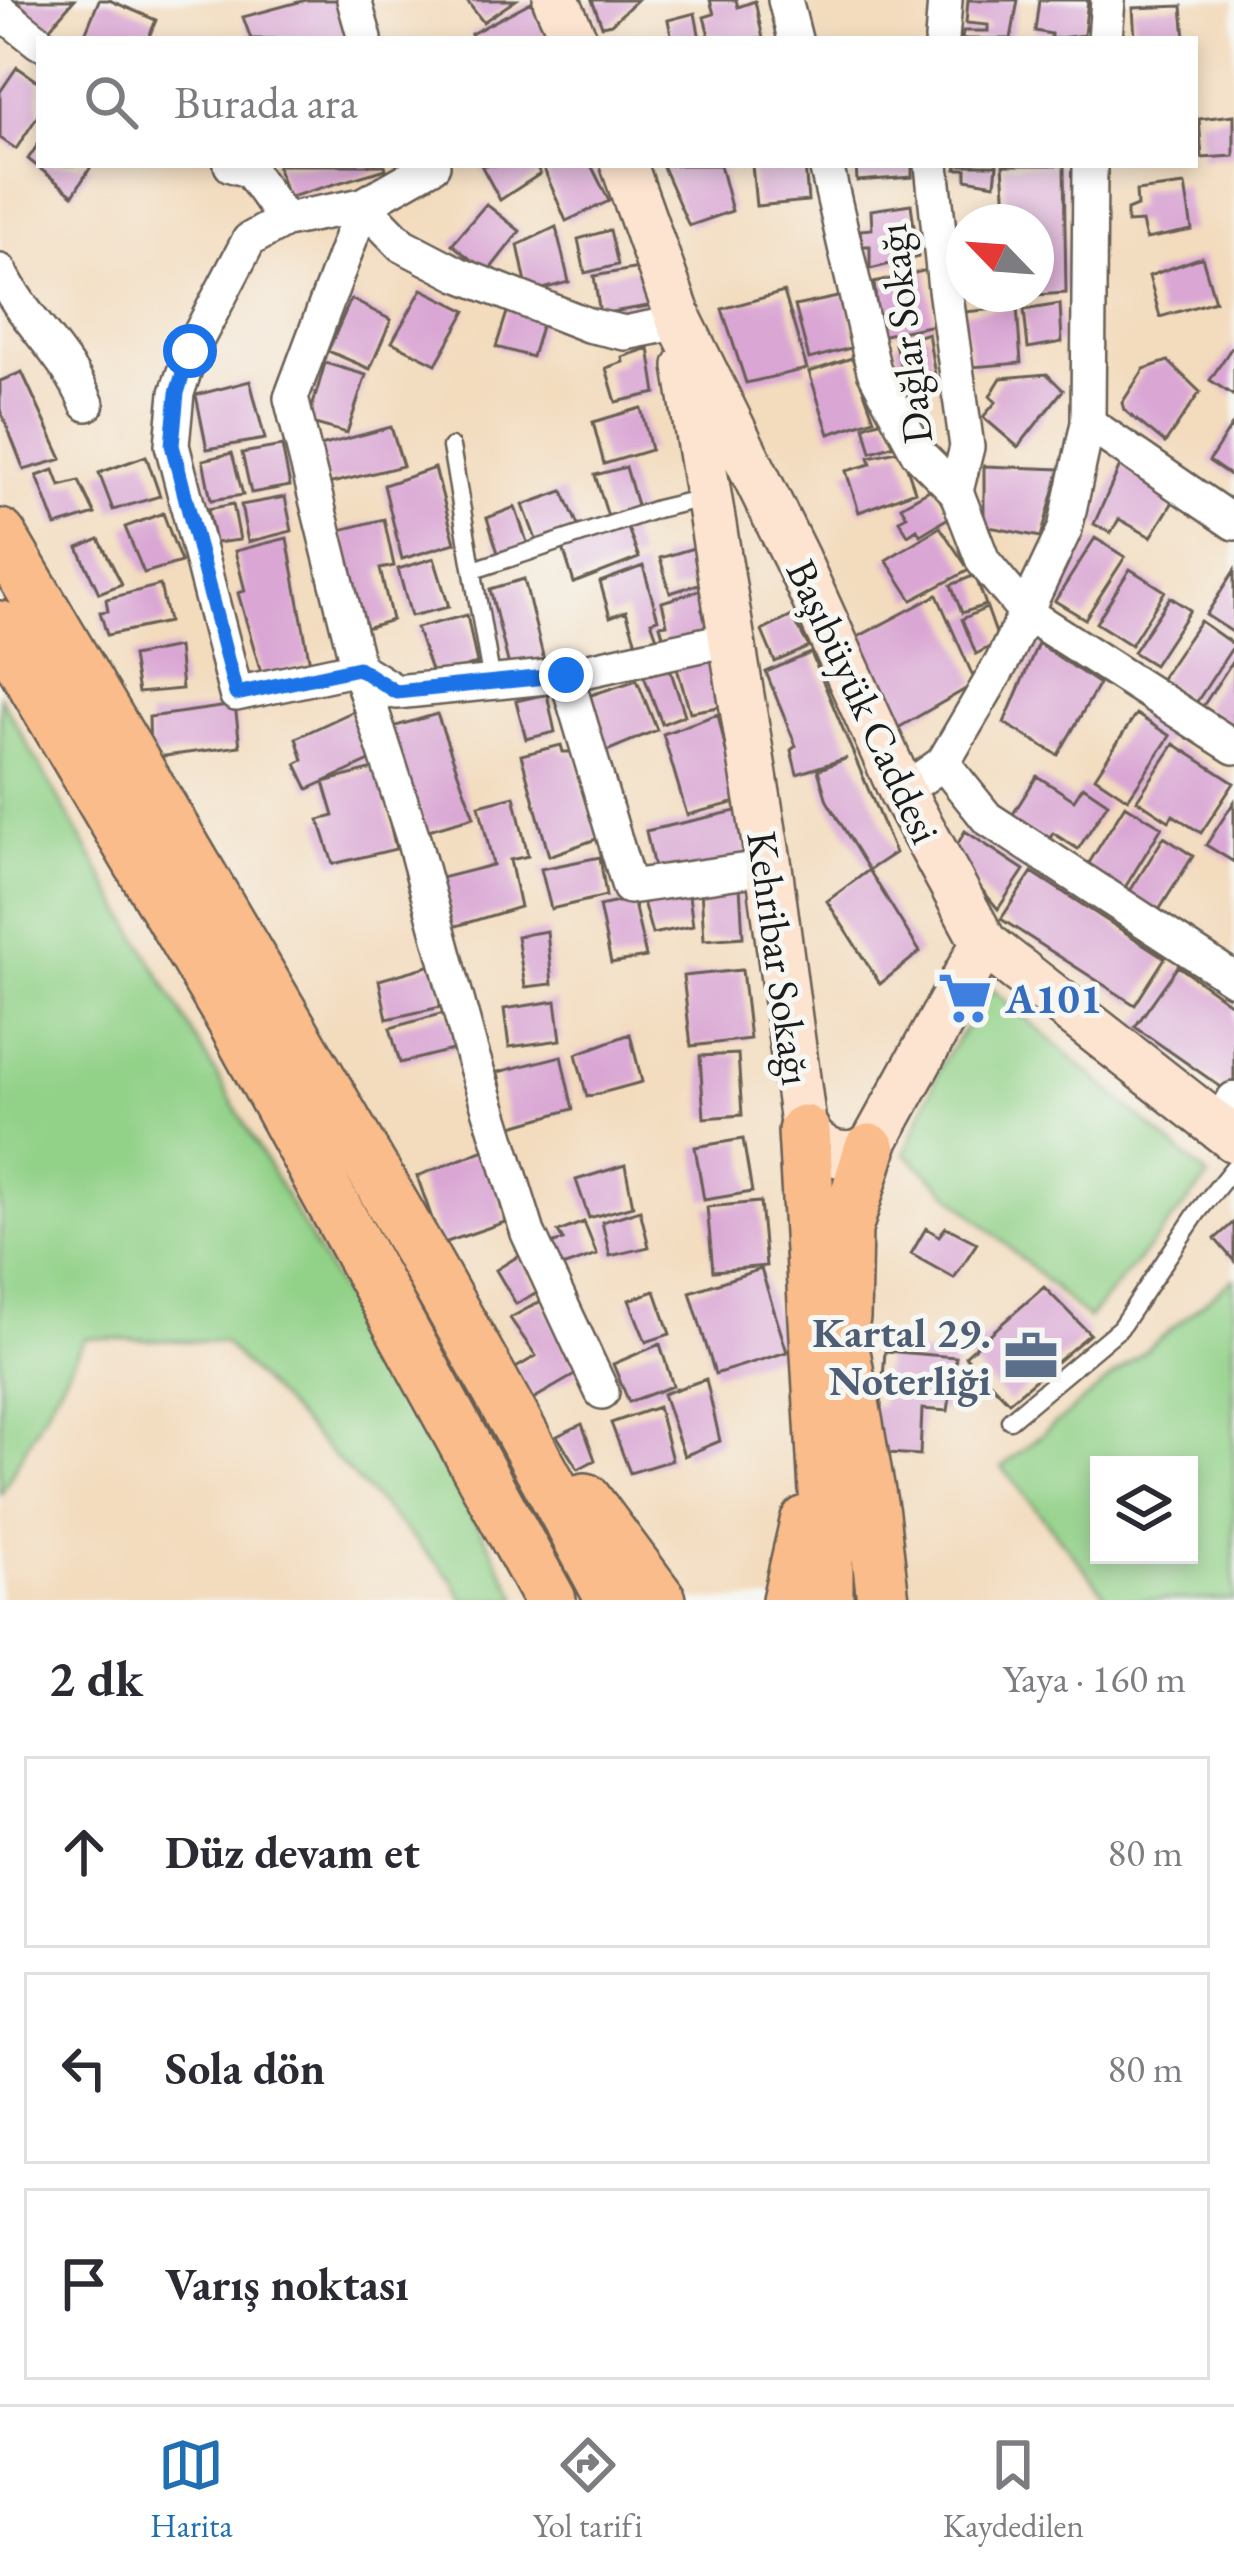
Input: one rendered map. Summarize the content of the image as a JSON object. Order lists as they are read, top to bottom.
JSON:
{
  "streets": {
    "main road": ["Başıbüyük Caddesi", "Kehribar Sokağı"],
    "street": ["Dağlar Sokağı"]
  },
  "crossings": [
    ["Başıbüyük Caddesi", "Kehribar Sokağı"]
  ],
  "places": {
    "supermarket": ["A101"],
    "office": ["Kartal 29. Noterliği"]
  },
  "north": "top left",
  "page": {
    "search": "Burada ara",
    "heading": ["2 dk", "Yaya · 160 m"],
    "list": [
      ["Düz devam et", "80 m"],
      ["Sola dön", "80 m"],
      "Varış noktası"
    ],
    "nav": ["Harita", "Yol tarifi", "Kaydedilen"]
  }
}
